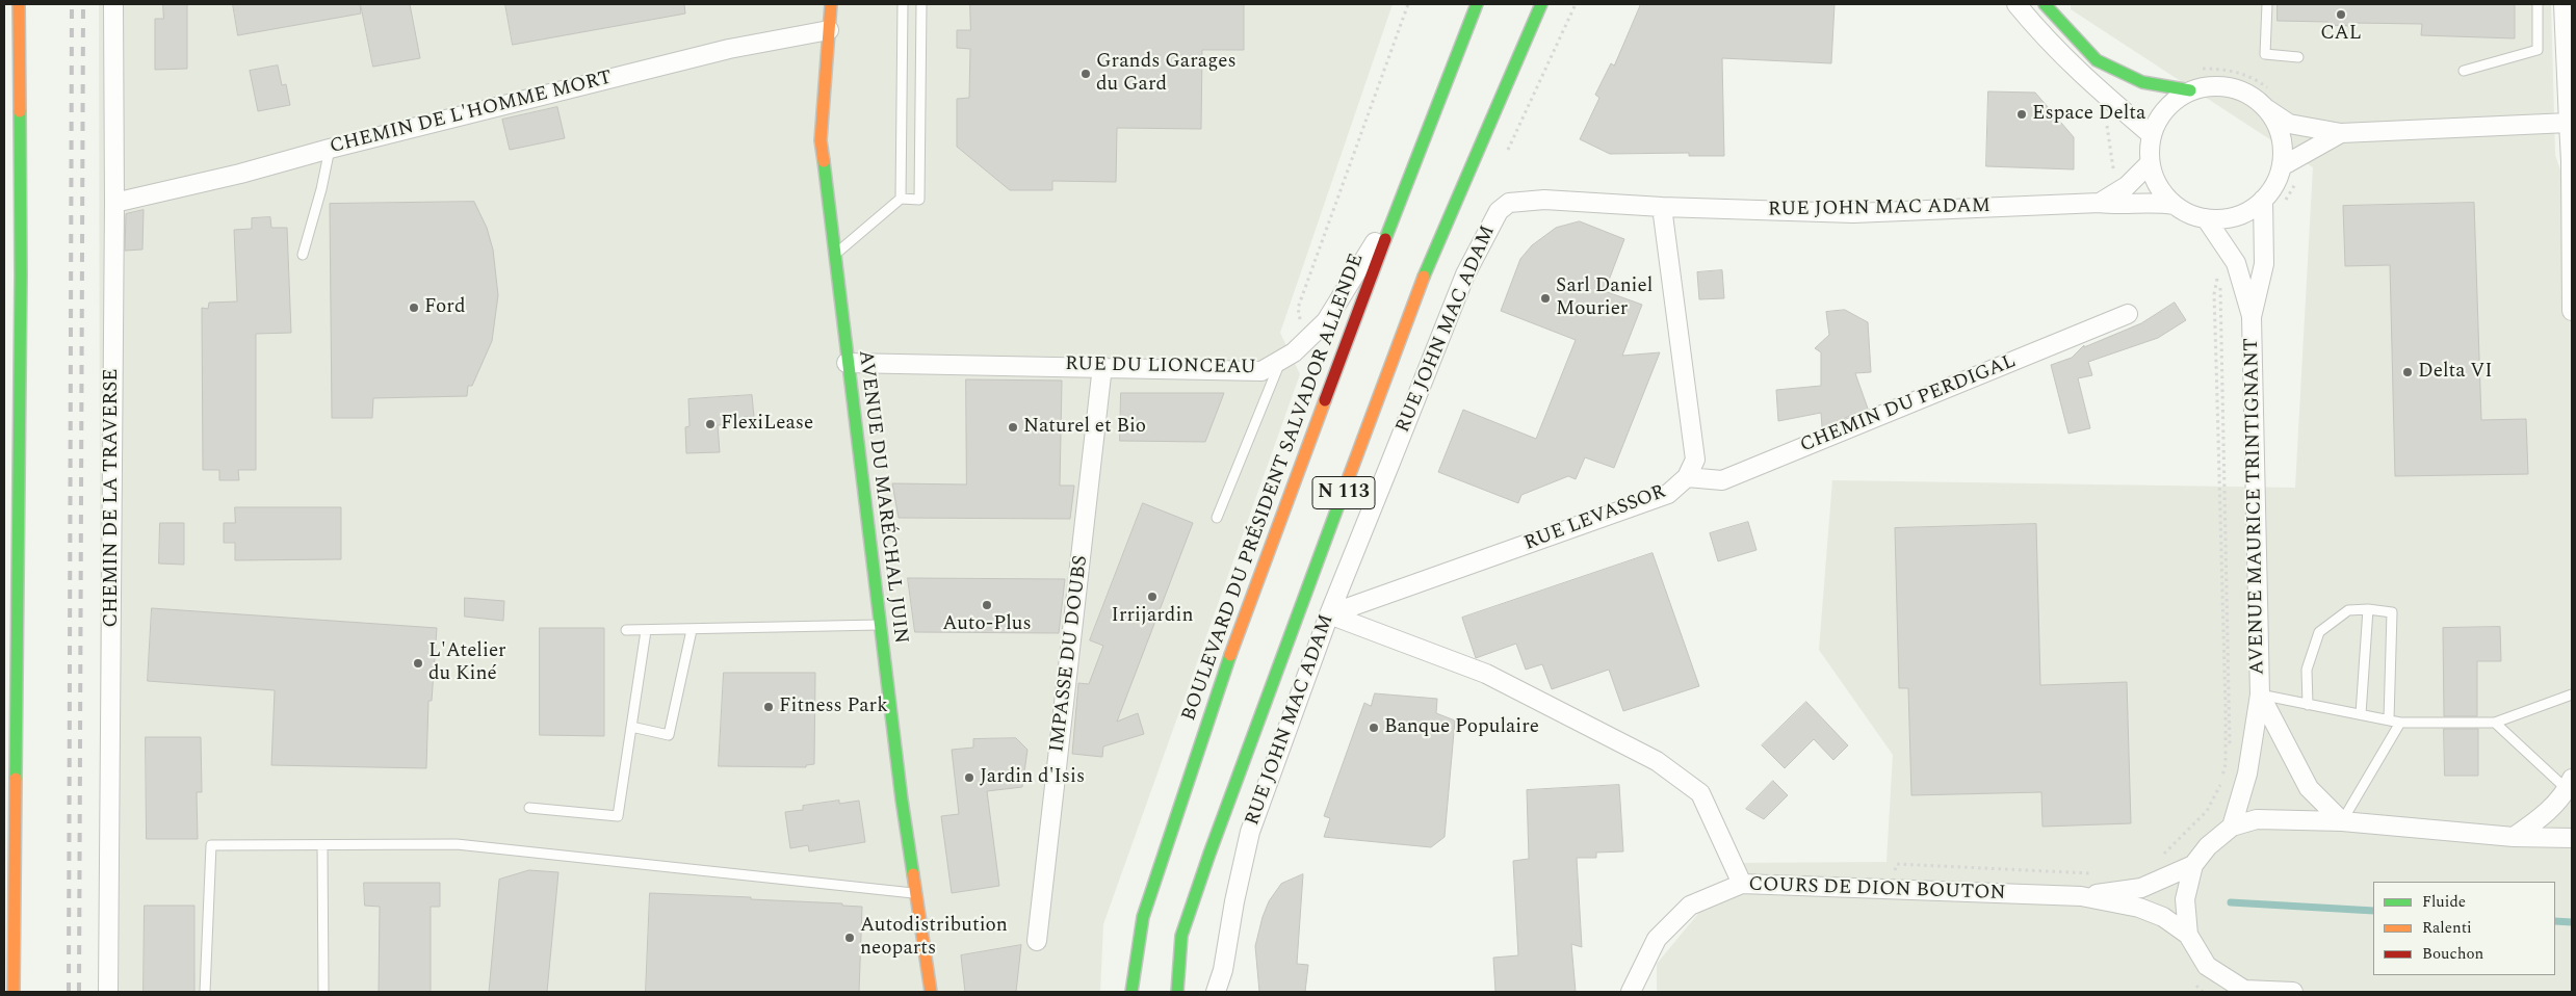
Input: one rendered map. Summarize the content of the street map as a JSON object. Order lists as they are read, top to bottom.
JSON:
{
  "streets": {
    "main road": ["BOULEVARD DU PRÉSIDENT SALVADOR ALLENDE", "N 113", "AVENUE DU MARÉCHAL JUIN"],
    "street": [
      "CHEMIN DE L'HOMME MORT",
      "RUE JOHN MAC ADAM",
      "RUE DU LIONCEAU",
      "CHEMIN DU PERDIGAL",
      "CHEMIN DE LA TRAVERSE",
      "AVENUE MAURICE TRINTIGNANT",
      "RUE LEVASSOR",
      "IMPASSE DU DOUBS",
      "COURS DE DION BOUTON"
    ]
  },
  "crossings": [
    ["CHEMIN DE L'HOMME MORT", "AVENUE DU MARÉCHAL JUIN"],
    ["CHEMIN DE L'HOMME MORT", "CHEMIN DE LA TRAVERSE"],
    ["RUE JOHN MAC ADAM", "AVENUE MAURICE TRINTIGNANT"],
    ["RUE JOHN MAC ADAM", "RUE LEVASSOR"],
    ["RUE DU LIONCEAU", "BOULEVARD DU PRÉSIDENT SALVADOR ALLENDE"],
    ["RUE DU LIONCEAU", "AVENUE DU MARÉCHAL JUIN"],
    ["RUE DU LIONCEAU", "IMPASSE DU DOUBS"],
    ["CHEMIN DU PERDIGAL", "RUE LEVASSOR"]
  ],
  "places": [
    "CAL",
    "Grands Garages du Gard",
    "Espace Delta",
    "Sarl Daniel Mourier",
    "Ford",
    "Delta VI",
    "FlexiLease",
    "Naturel et Bio",
    "Irrijardin",
    "Auto-Plus",
    "L'Atelier du Kiné",
    "Fitness Park",
    "Banque Populaire",
    "Jardin d'Isis",
    "Autodistribution neoparts"
  ],
  "legend": ["Fluide", "Ralenti", "Bouchon"]
}
